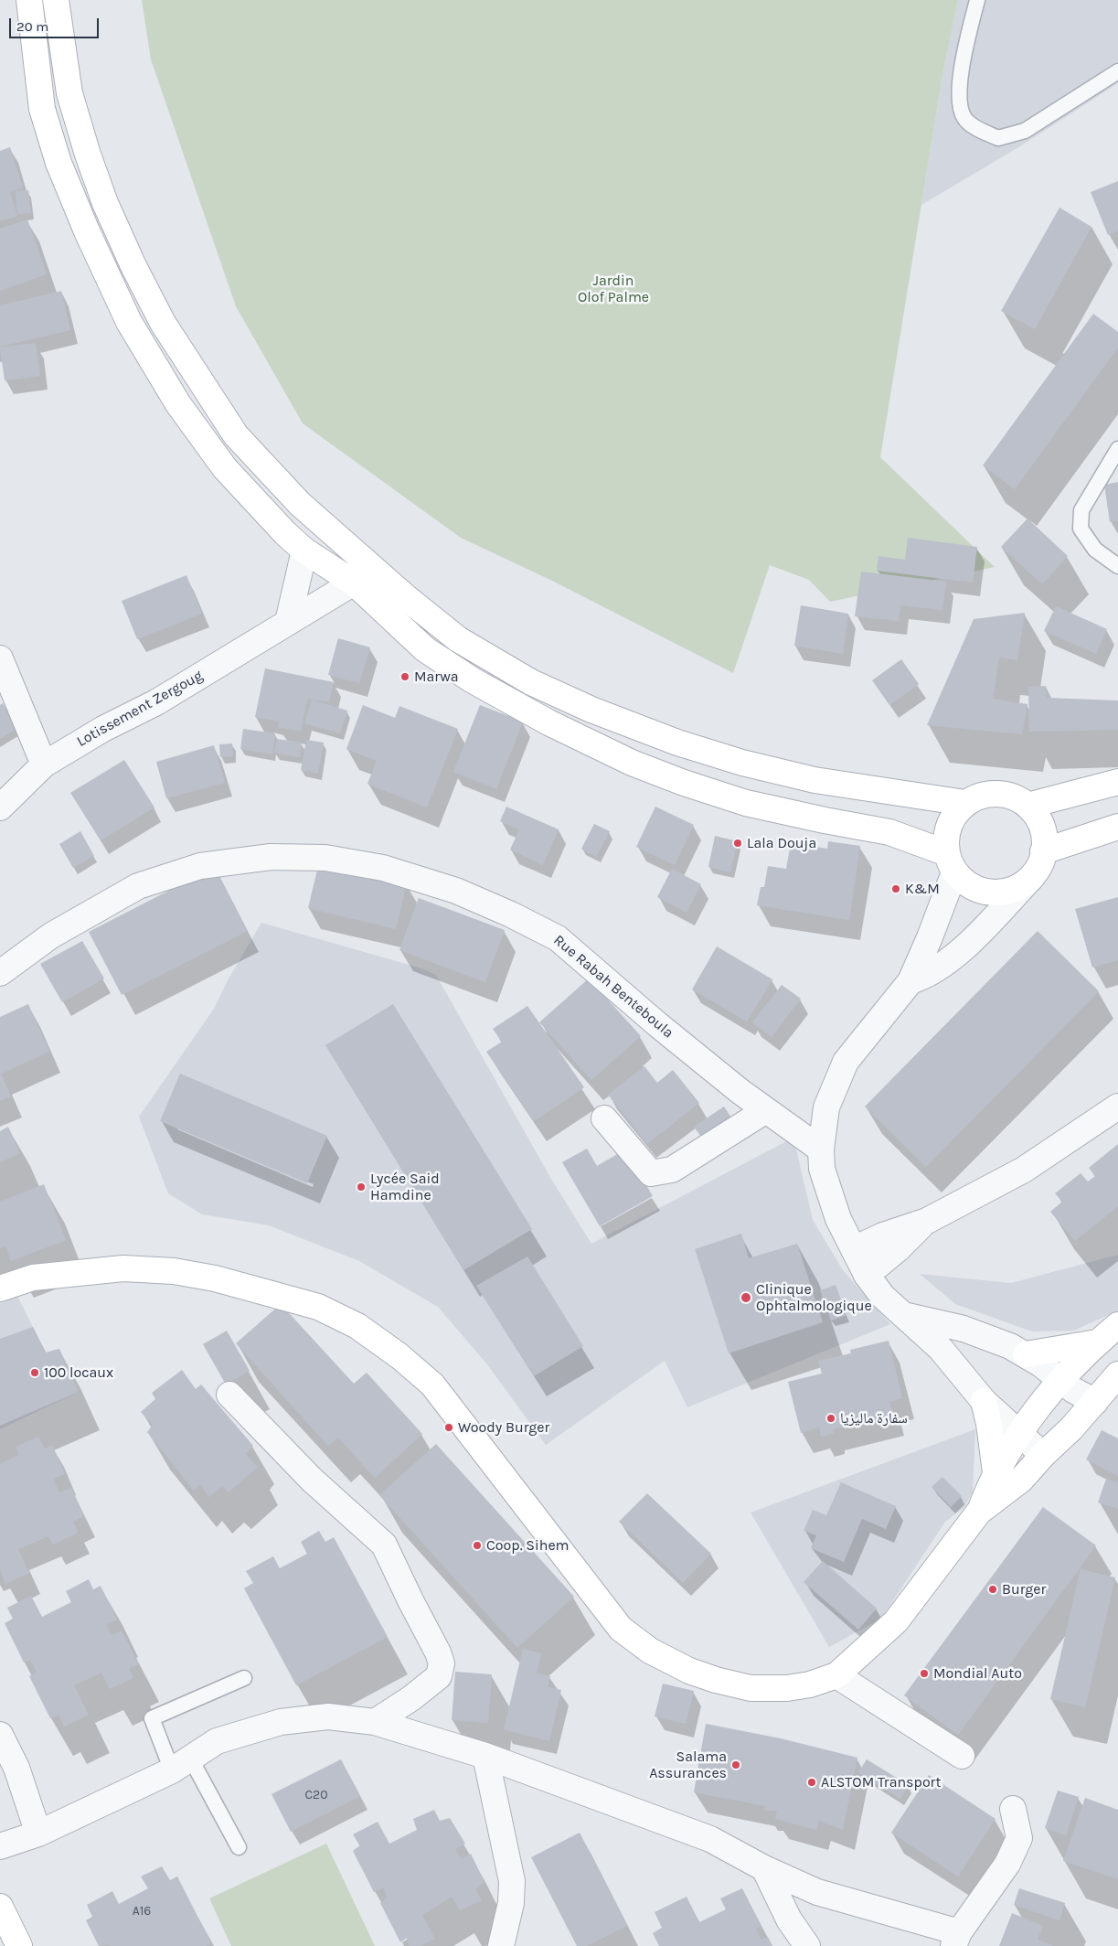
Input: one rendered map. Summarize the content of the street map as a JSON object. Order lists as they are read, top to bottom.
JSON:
{
  "streets": {
    "street": ["Lotissement Zergoug", "Rue Rabah Benteboula"]
  },
  "parks": ["Jardin Olof Palme"],
  "places": [
    "Marwa",
    "Lala Douja",
    "K&M",
    "Lycée Said Hamdine",
    "Clinique Ophtalmologique",
    "100 locaux",
    "سفارة ماليزيا",
    "Woody Burger",
    "Coop. Sihem",
    "Burger",
    "Mondial Auto",
    "Salama Assurances",
    "ALSTOM Transport"
  ],
  "house_numbers": ["C20", "A16"],
  "scale_bar": "20 m"
}
